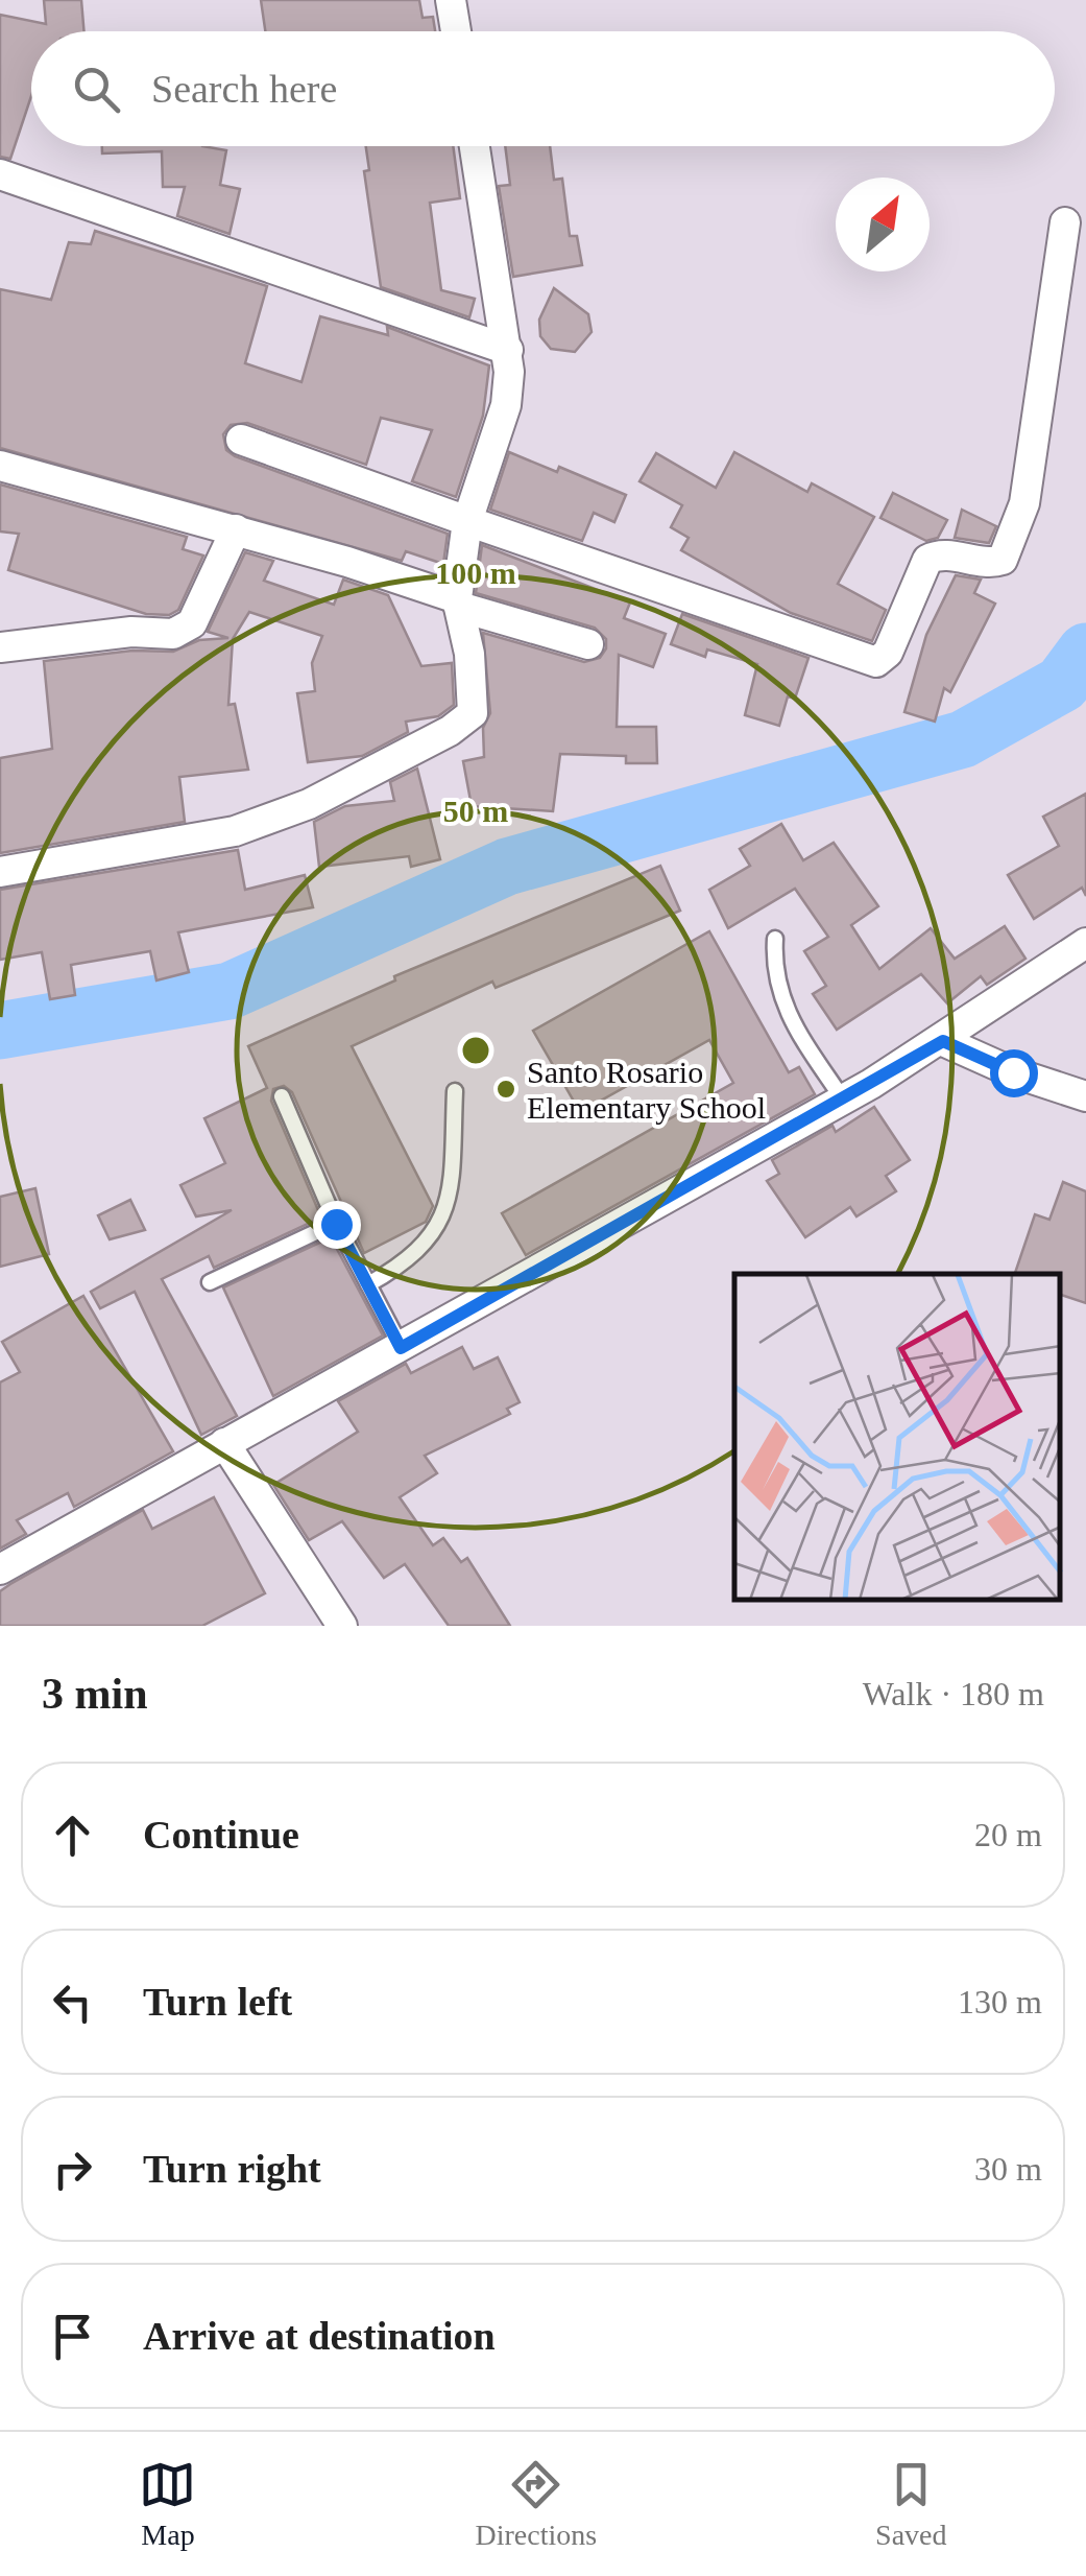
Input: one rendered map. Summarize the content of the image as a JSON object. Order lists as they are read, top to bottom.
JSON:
{
  "places": ["Santo Rosario Elementary School"],
  "north": "top right",
  "page": {
    "search": "Search here",
    "heading": ["3 min", "Walk · 180 m"],
    "list": [
      ["Continue", "20 m"],
      ["Turn left", "130 m"],
      ["Turn right", "30 m"],
      "Arrive at destination"
    ],
    "nav": ["Map", "Directions", "Saved"]
  },
  "rings": ["100 m", "50 m"]
}
